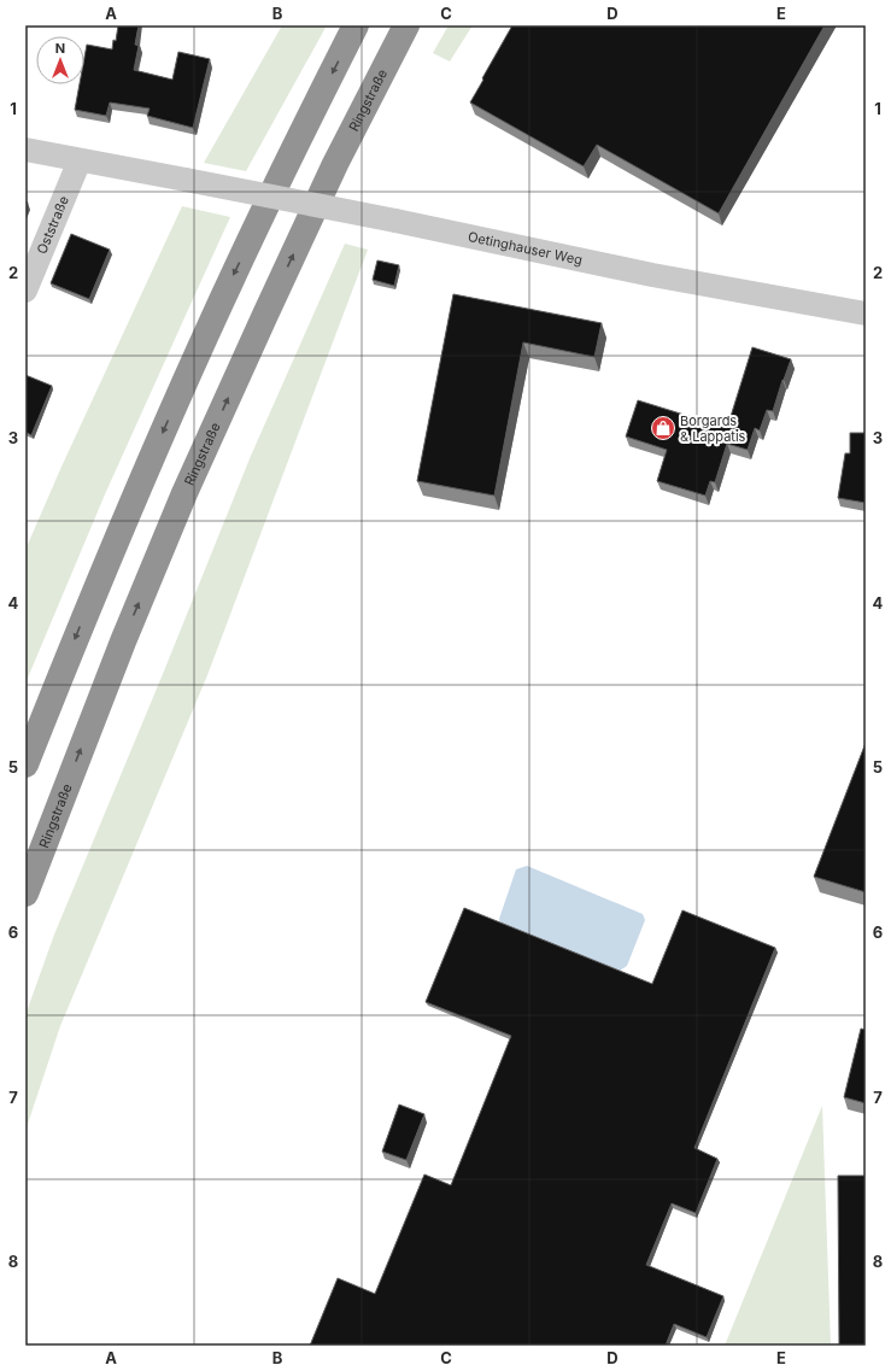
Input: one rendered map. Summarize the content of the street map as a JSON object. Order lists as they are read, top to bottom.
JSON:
{
  "streets": {
    "highway": ["Ringstraße"],
    "street": ["Oststraße", "Oetinghauser Weg"]
  },
  "crossings": [
    ["Oststraße", "Oetinghauser Weg"]
  ],
  "places": {
    "shop": ["Borgards & Lappatis"]
  },
  "north": "top",
  "grid": {
    "columns": [
      "A",
      "B",
      "C",
      "D",
      "E"
    ],
    "rows": [
      "1",
      "2",
      "3",
      "4",
      "5",
      "6",
      "7",
      "8"
    ]
  }
}
